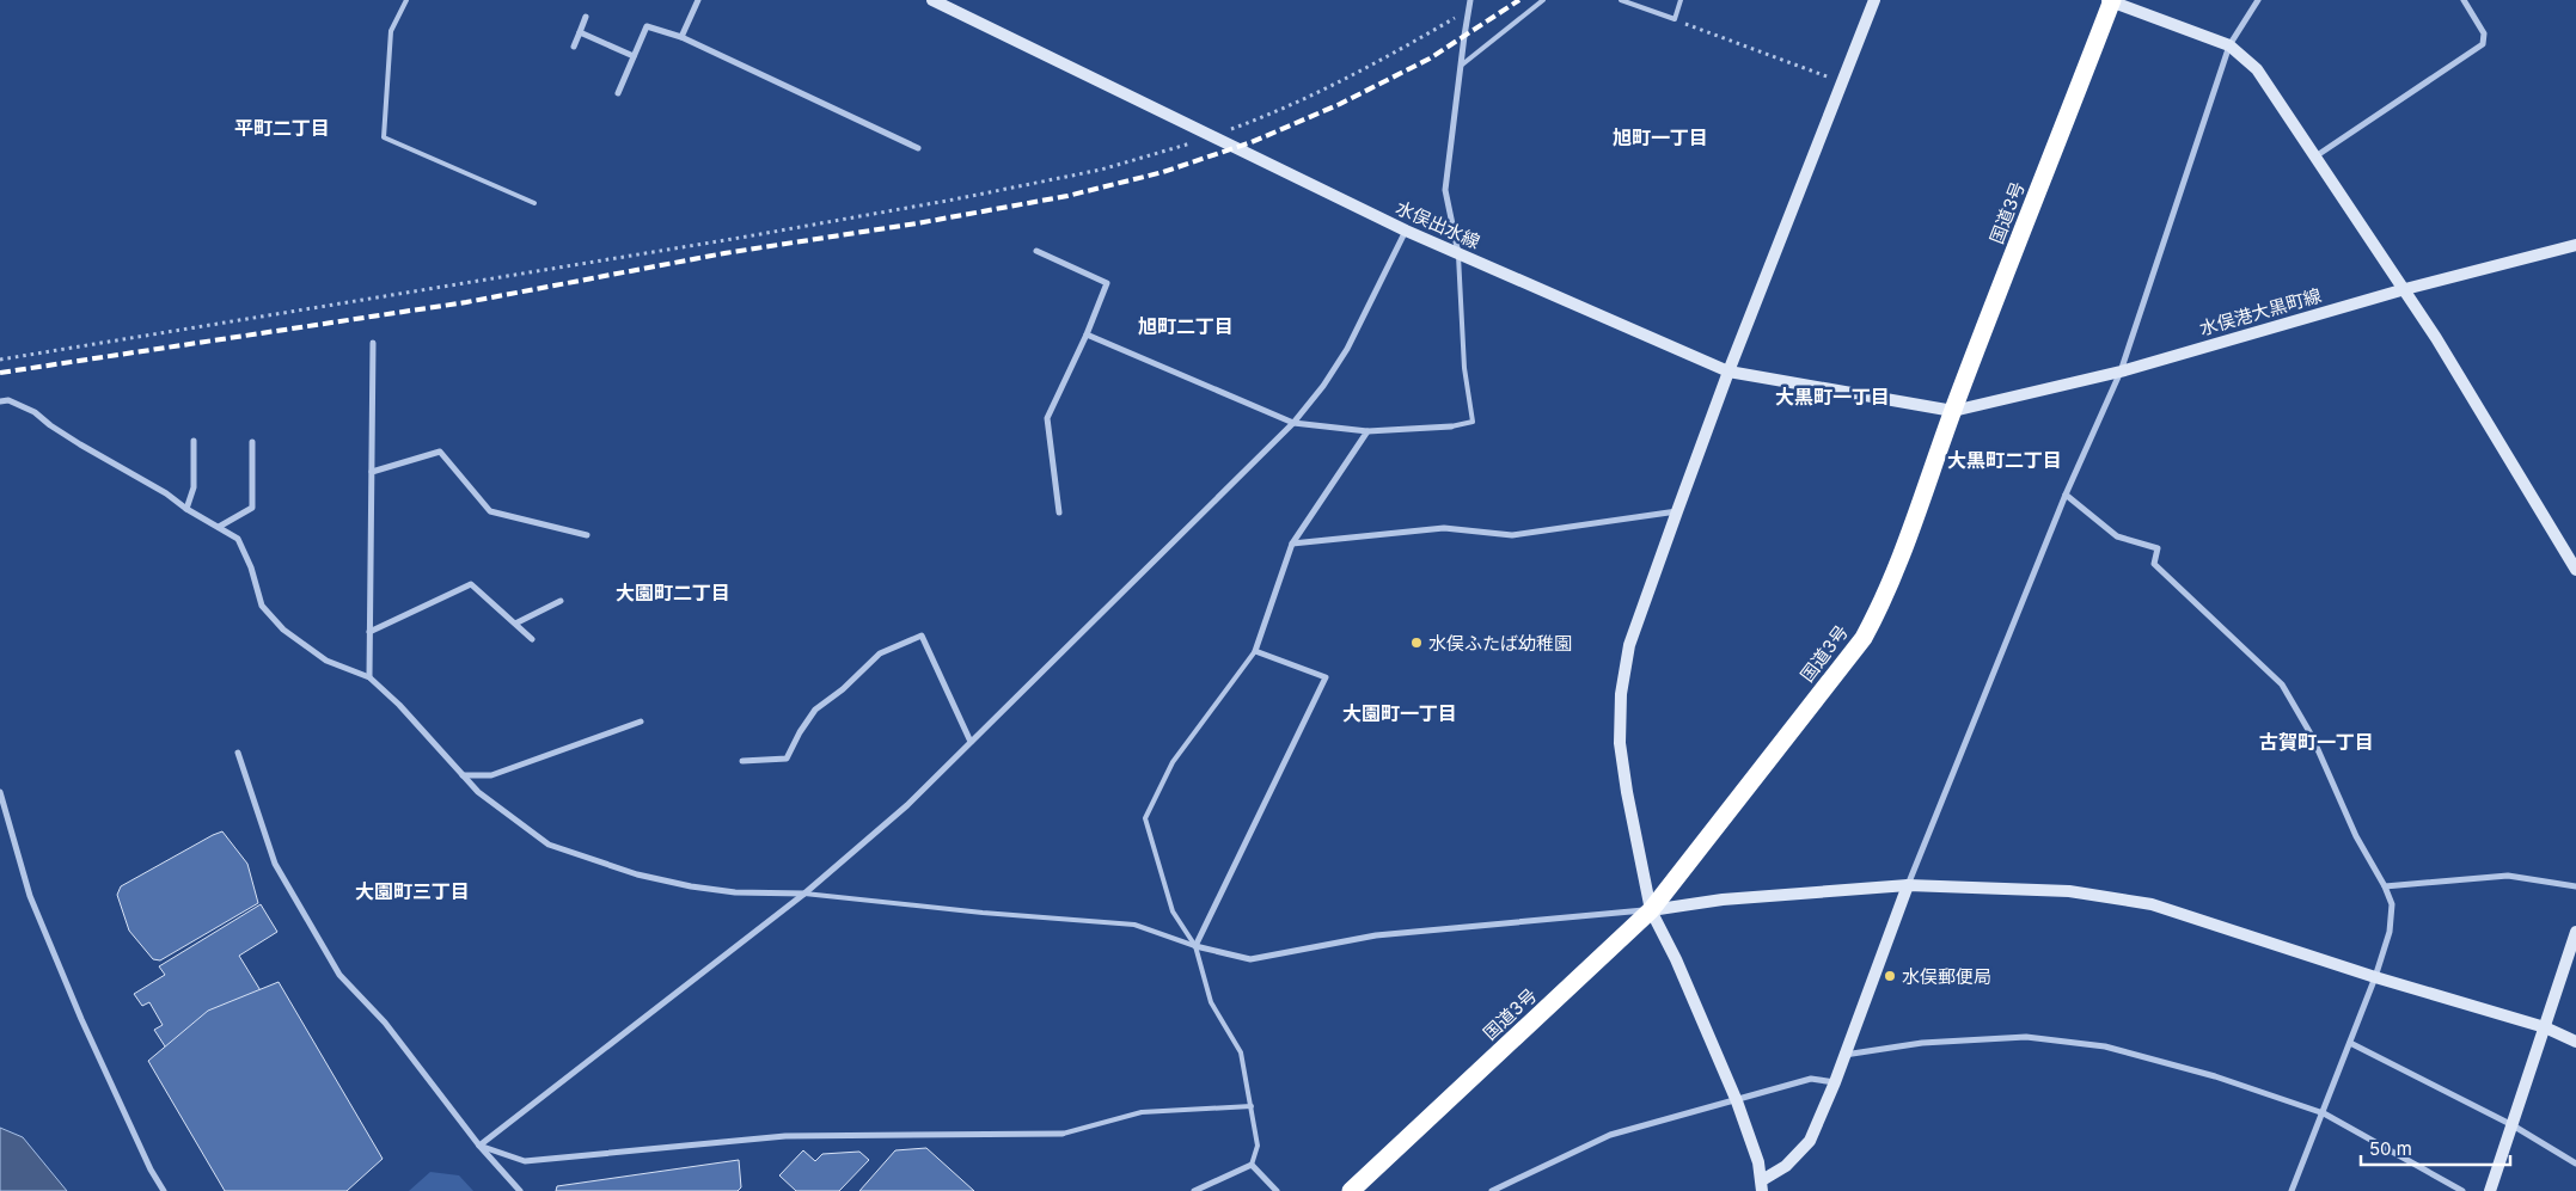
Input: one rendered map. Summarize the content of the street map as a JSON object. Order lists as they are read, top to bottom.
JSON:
{
  "streets": {
    "highway": ["国道3号"],
    "street": ["水俣出水線", "水俣港大黒町線"]
  },
  "crossings": [
    ["国道3号", "水俣出水線"],
    ["国道3号", "水俣港大黒町線"],
    ["水俣出水線", "水俣港大黒町線"]
  ],
  "districts": [
    "平町二丁目",
    "旭町一丁目",
    "旭町二丁目",
    "大黒町一丁目",
    "大黒町二丁目",
    "大園町二丁目",
    "大園町一丁目",
    "古賀町一丁目",
    "大園町三丁目"
  ],
  "places": ["水俣ふたば幼稚園", "水俣郵便局"],
  "scale_bar": "50 m"
}
